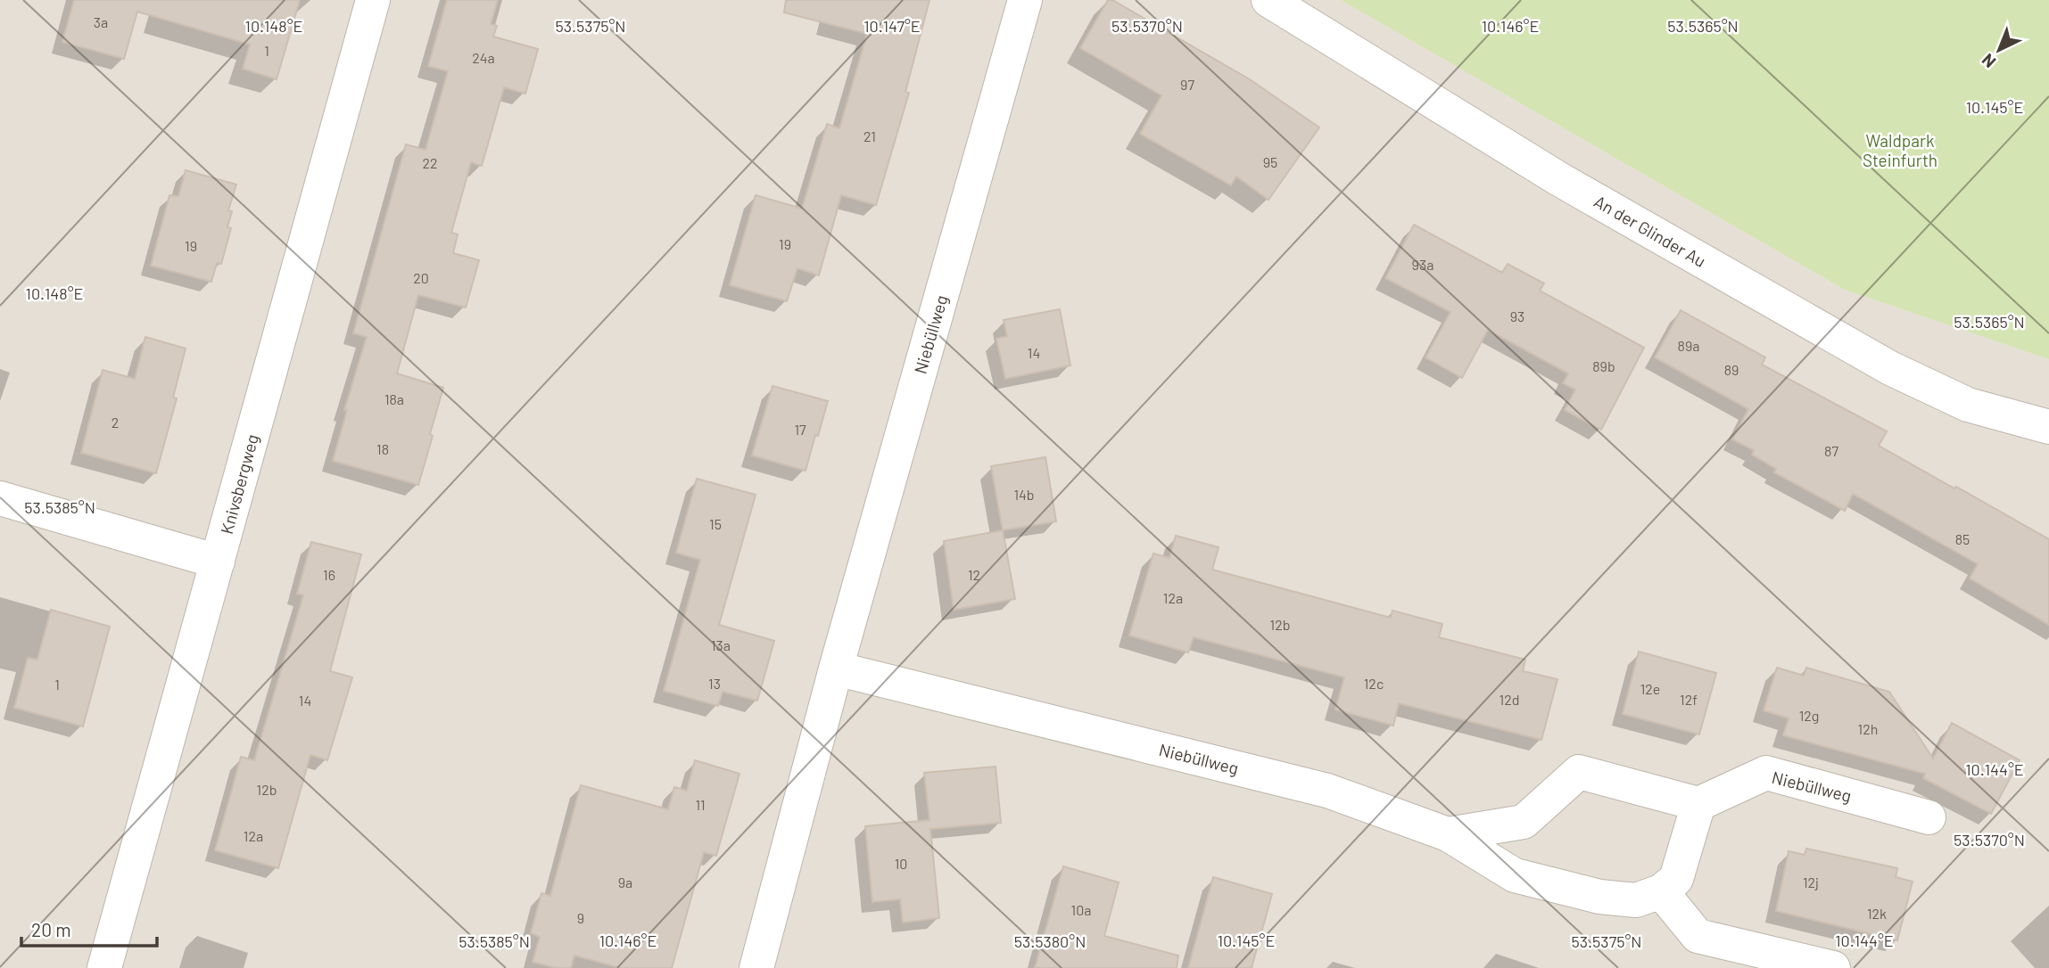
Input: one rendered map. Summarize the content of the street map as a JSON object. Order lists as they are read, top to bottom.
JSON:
{
  "streets": {
    "street": ["An der Glinder Au", "Niebüllweg", "Knivsbergweg"]
  },
  "parks": ["Waldpark Steinfurth"],
  "house_numbers": [
    "3a",
    "1",
    "24a",
    "97",
    "21",
    "95",
    "22",
    "19",
    "19",
    "93a",
    "20",
    "93",
    "89a",
    "14",
    "89b",
    "89",
    "18a",
    "2",
    "17",
    "18",
    "87",
    "14b",
    "15",
    "85",
    "16",
    "12",
    "12a",
    "12b",
    "13a",
    "13",
    "12c",
    "1",
    "12e",
    "12d",
    "12f",
    "14",
    "12g",
    "12h",
    "12b",
    "11",
    "12a",
    "10",
    "9a",
    "12j",
    "10a",
    "12k",
    "9"
  ],
  "scale_bar": "20 m",
  "north": "bottom left",
  "coordinates": [
    "53.5365°N",
    "53.5375°N",
    "53.5370°N",
    "10.148°E",
    "10.147°E",
    "10.146°E",
    "10.145°E",
    "53.5385°N",
    "10.144°E",
    "53.5380°N"
  ]
}
